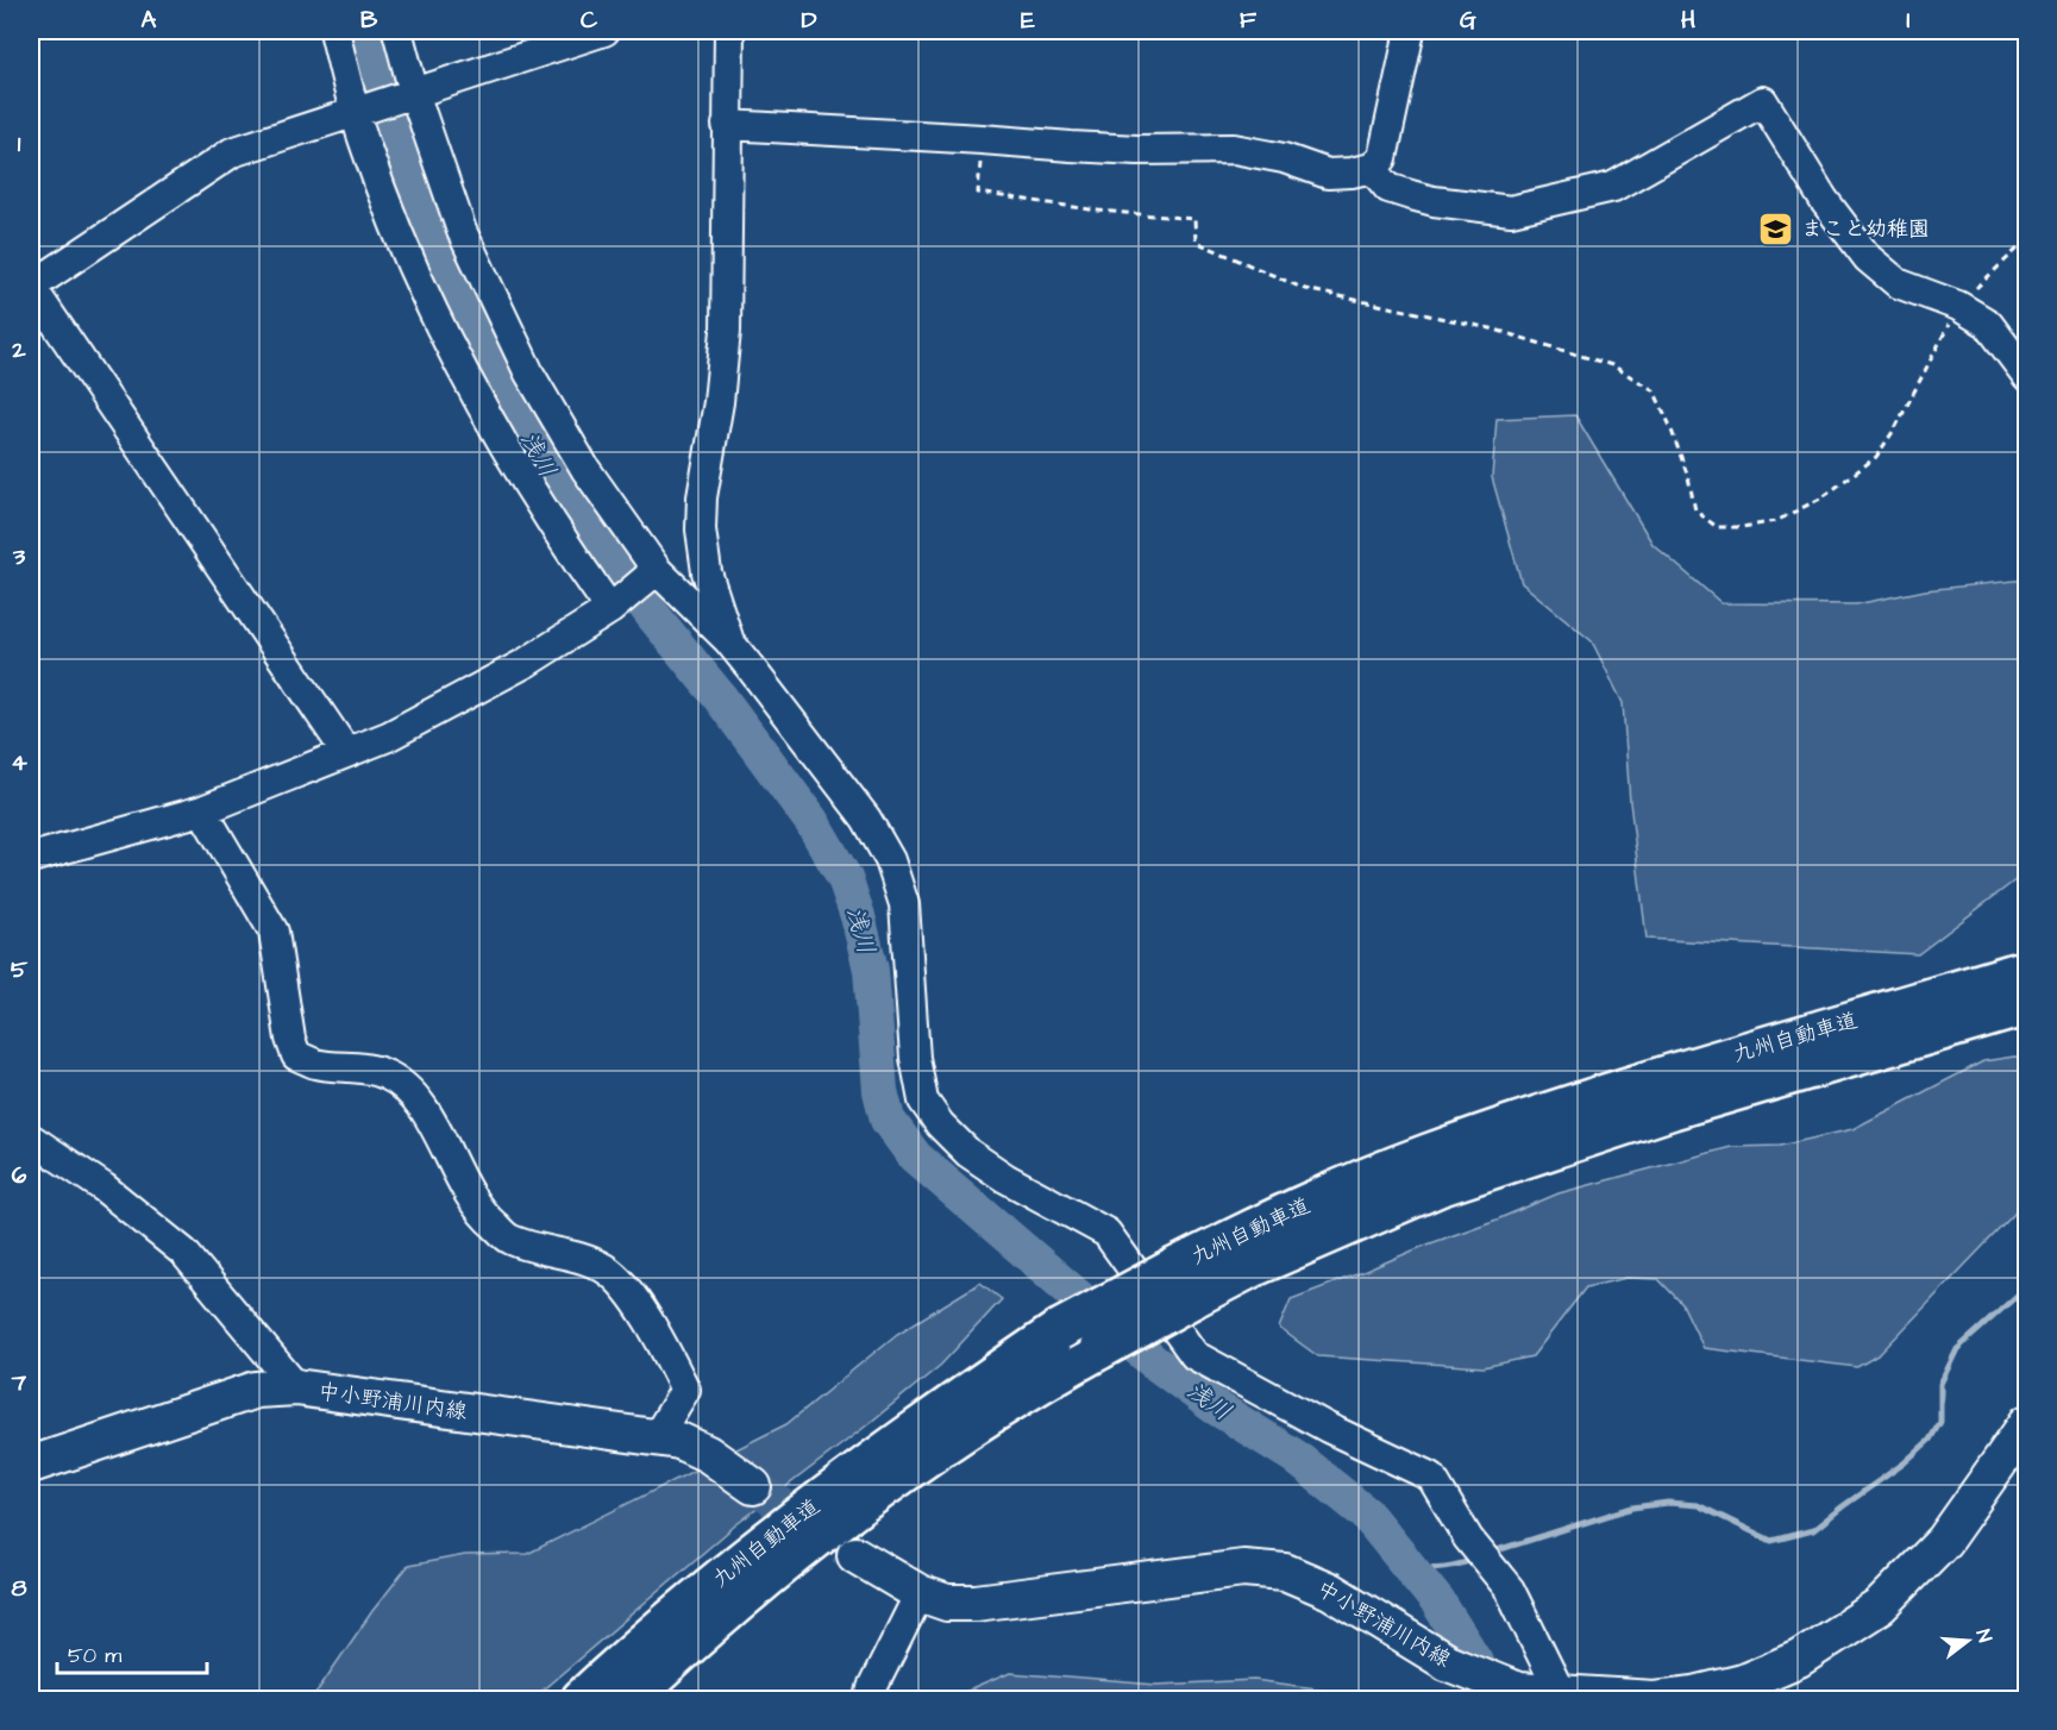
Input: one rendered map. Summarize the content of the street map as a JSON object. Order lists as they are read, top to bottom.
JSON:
{
  "streets": {
    "highway": ["九州自動車道"],
    "main road": ["中小野浦川内線"]
  },
  "water": ["浅川"],
  "places": {
    "school or university": ["まこと幼稚園"]
  },
  "scale_bar": "50 m",
  "north": "right",
  "grid": {
    "columns": [
      "A",
      "B",
      "C",
      "D",
      "E",
      "F",
      "G",
      "H",
      "I"
    ],
    "rows": [
      "1",
      "2",
      "3",
      "4",
      "5",
      "6",
      "7",
      "8"
    ]
  }
}
